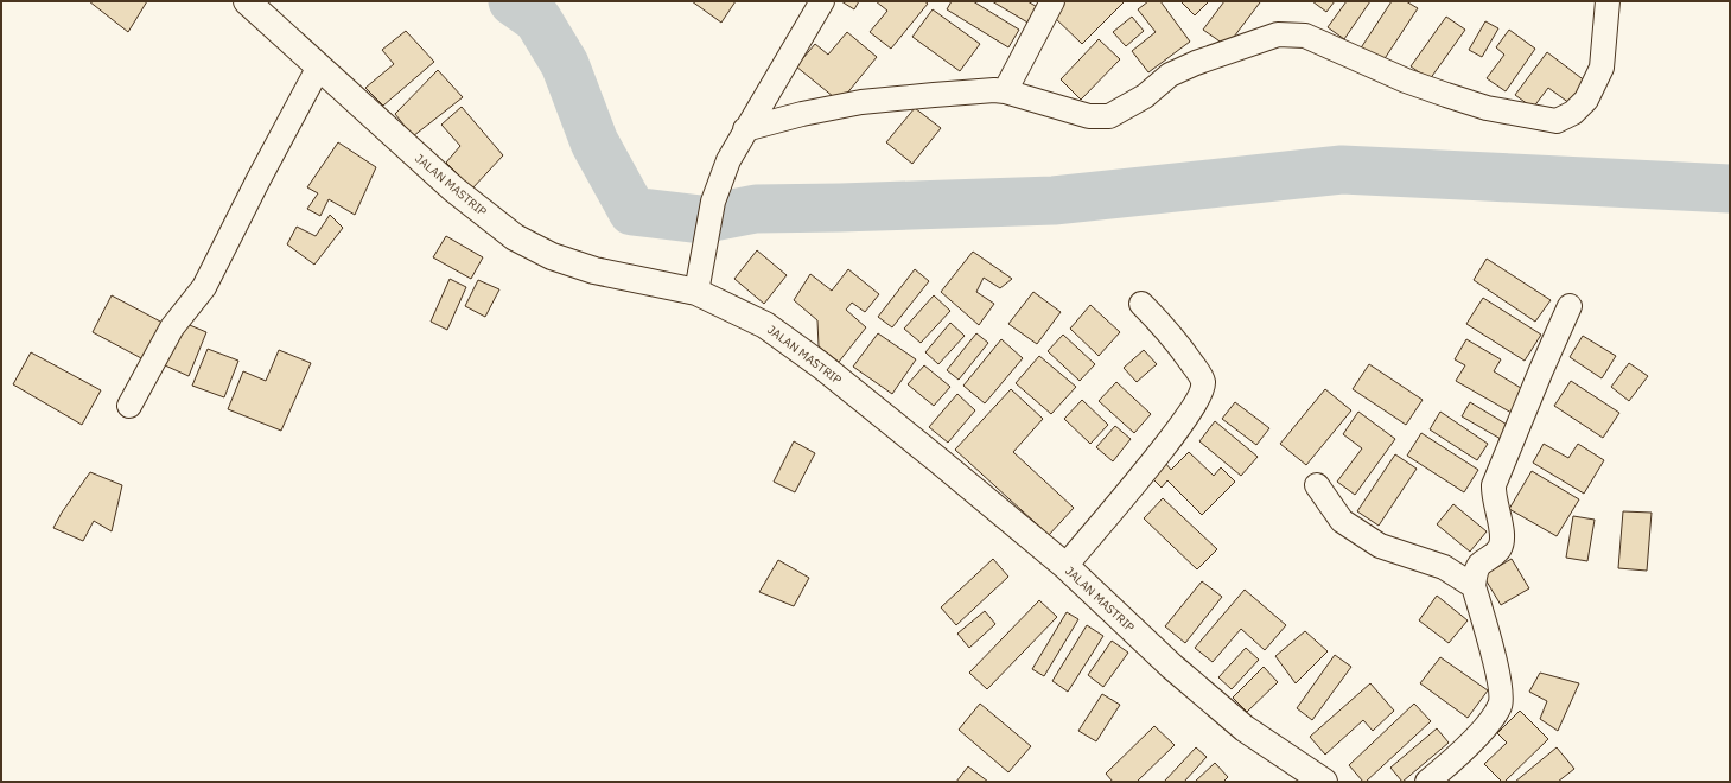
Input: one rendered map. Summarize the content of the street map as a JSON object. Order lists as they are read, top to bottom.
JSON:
{
  "streets": {
    "main road": ["JALAN MASTRIP"]
  }
}
